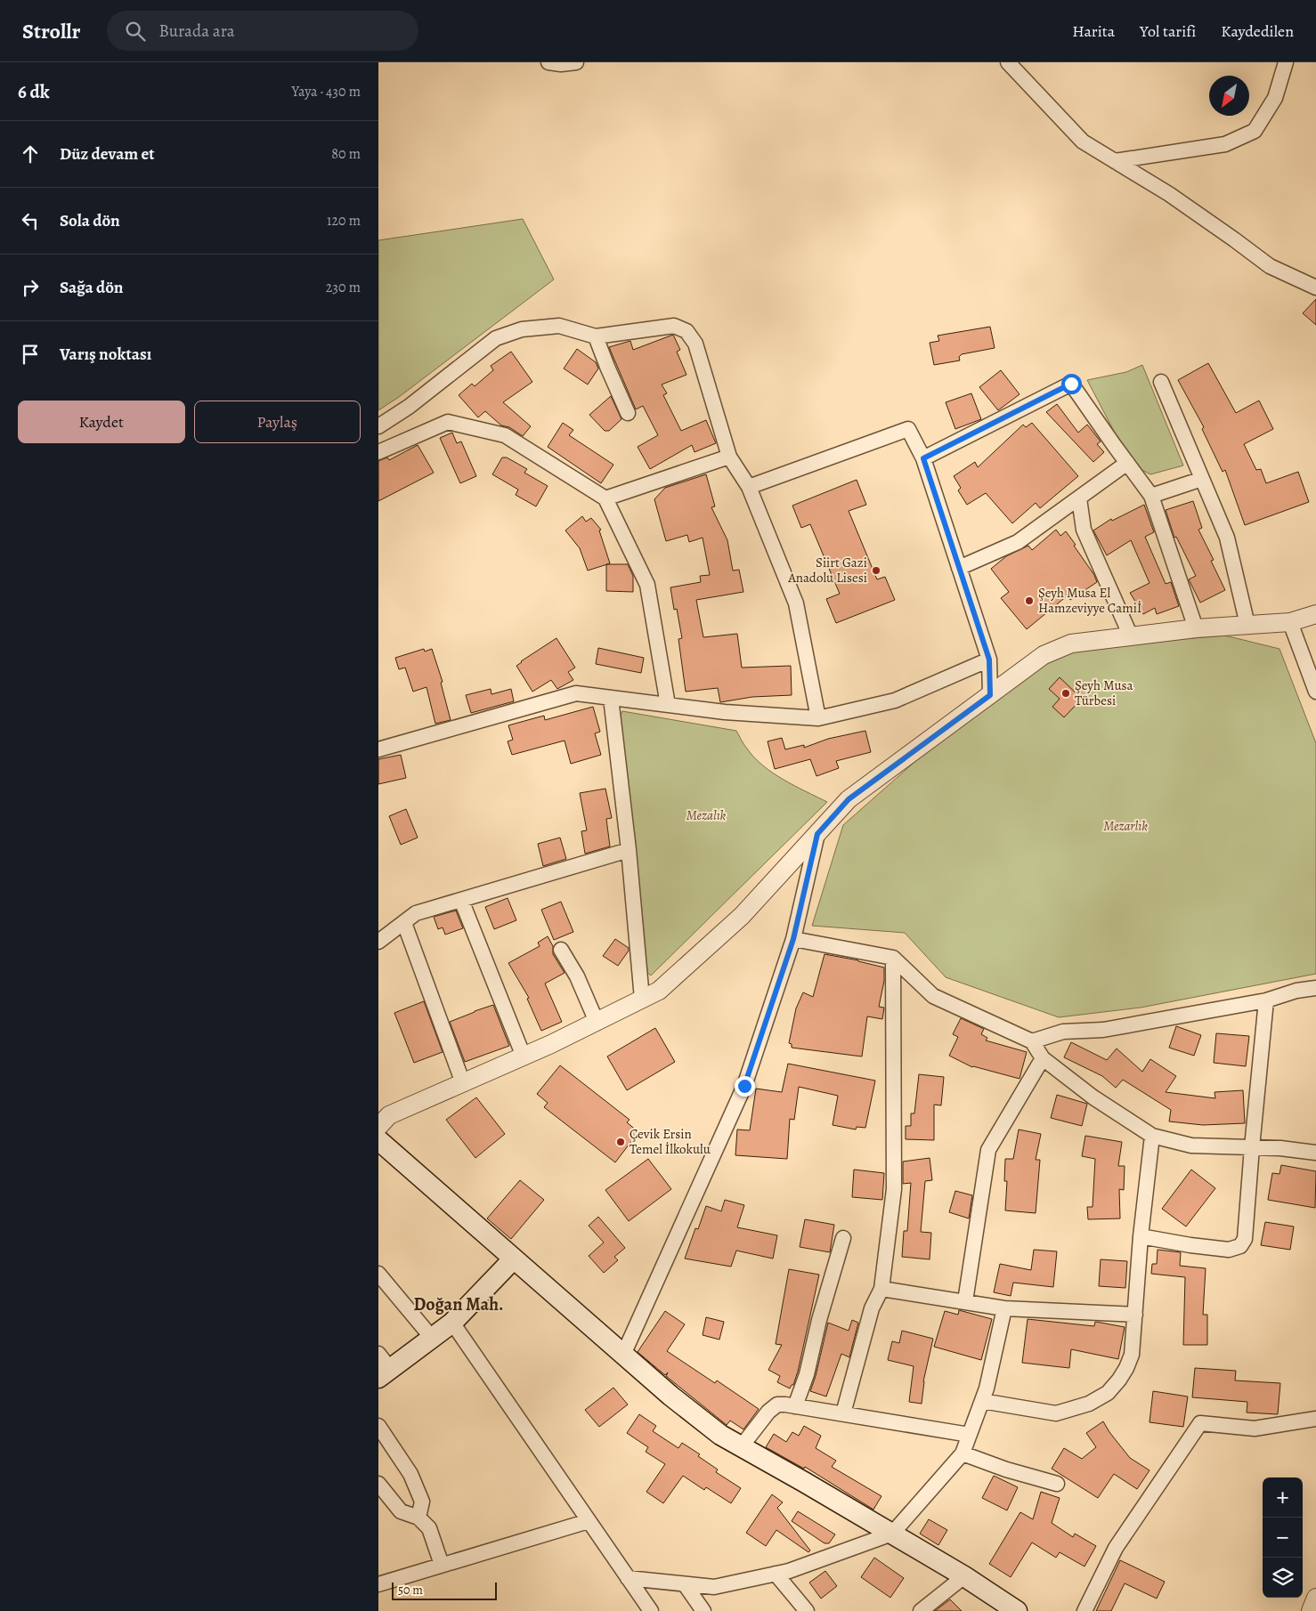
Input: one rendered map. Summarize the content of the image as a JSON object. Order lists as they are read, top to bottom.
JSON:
{
  "districts": ["Doğan Mah."],
  "parks": ["Mezalık", "Mezarlık"],
  "places": [
    "Siirt Gazi Anadolu Lisesi",
    "Şeyh Musa El Hamzeviyye Camiİ",
    "Şeyh Musa Türbesi",
    "Çevik Ersin Temel İlkokulu"
  ],
  "scale_bar": "50 m",
  "north": "bottom left",
  "page": {
    "header": "Strollr",
    "search": "Burada ara",
    "nav": ["Harita", "Yol tarifi", "Kaydedilen"],
    "heading": ["6 dk", "Yaya · 430 m"],
    "list": [
      ["Düz devam et", "80 m"],
      ["Sola dön", "120 m"],
      ["Sağa dön", "230 m"],
      "Varış noktası"
    ],
    "buttons": ["Kaydet", "Paylaş"],
    "map_buttons": ["+", "−"],
    "scale": "50 m"
  }
}
